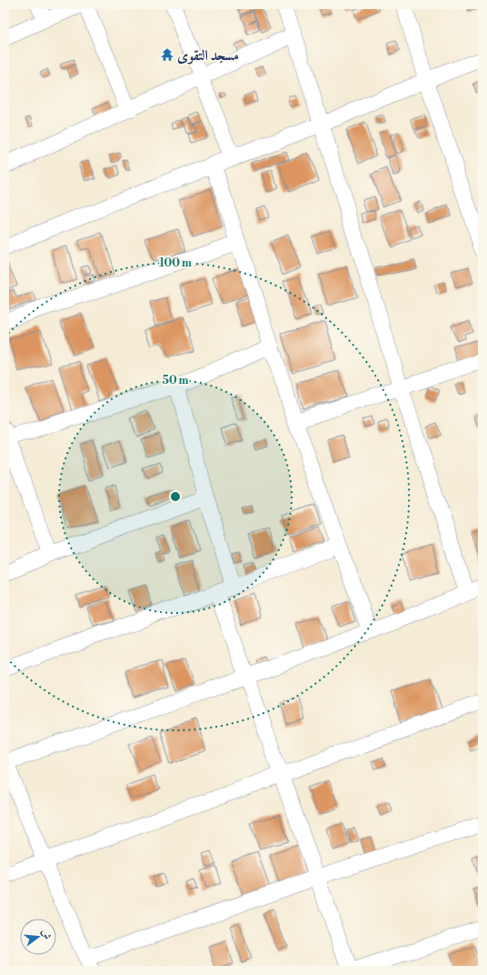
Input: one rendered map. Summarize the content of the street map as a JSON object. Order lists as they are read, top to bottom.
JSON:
{
  "places": {
    "temple": ["مسجد التقوى"]
  },
  "north": "right",
  "rings": ["100 m", "50 m"]
}
